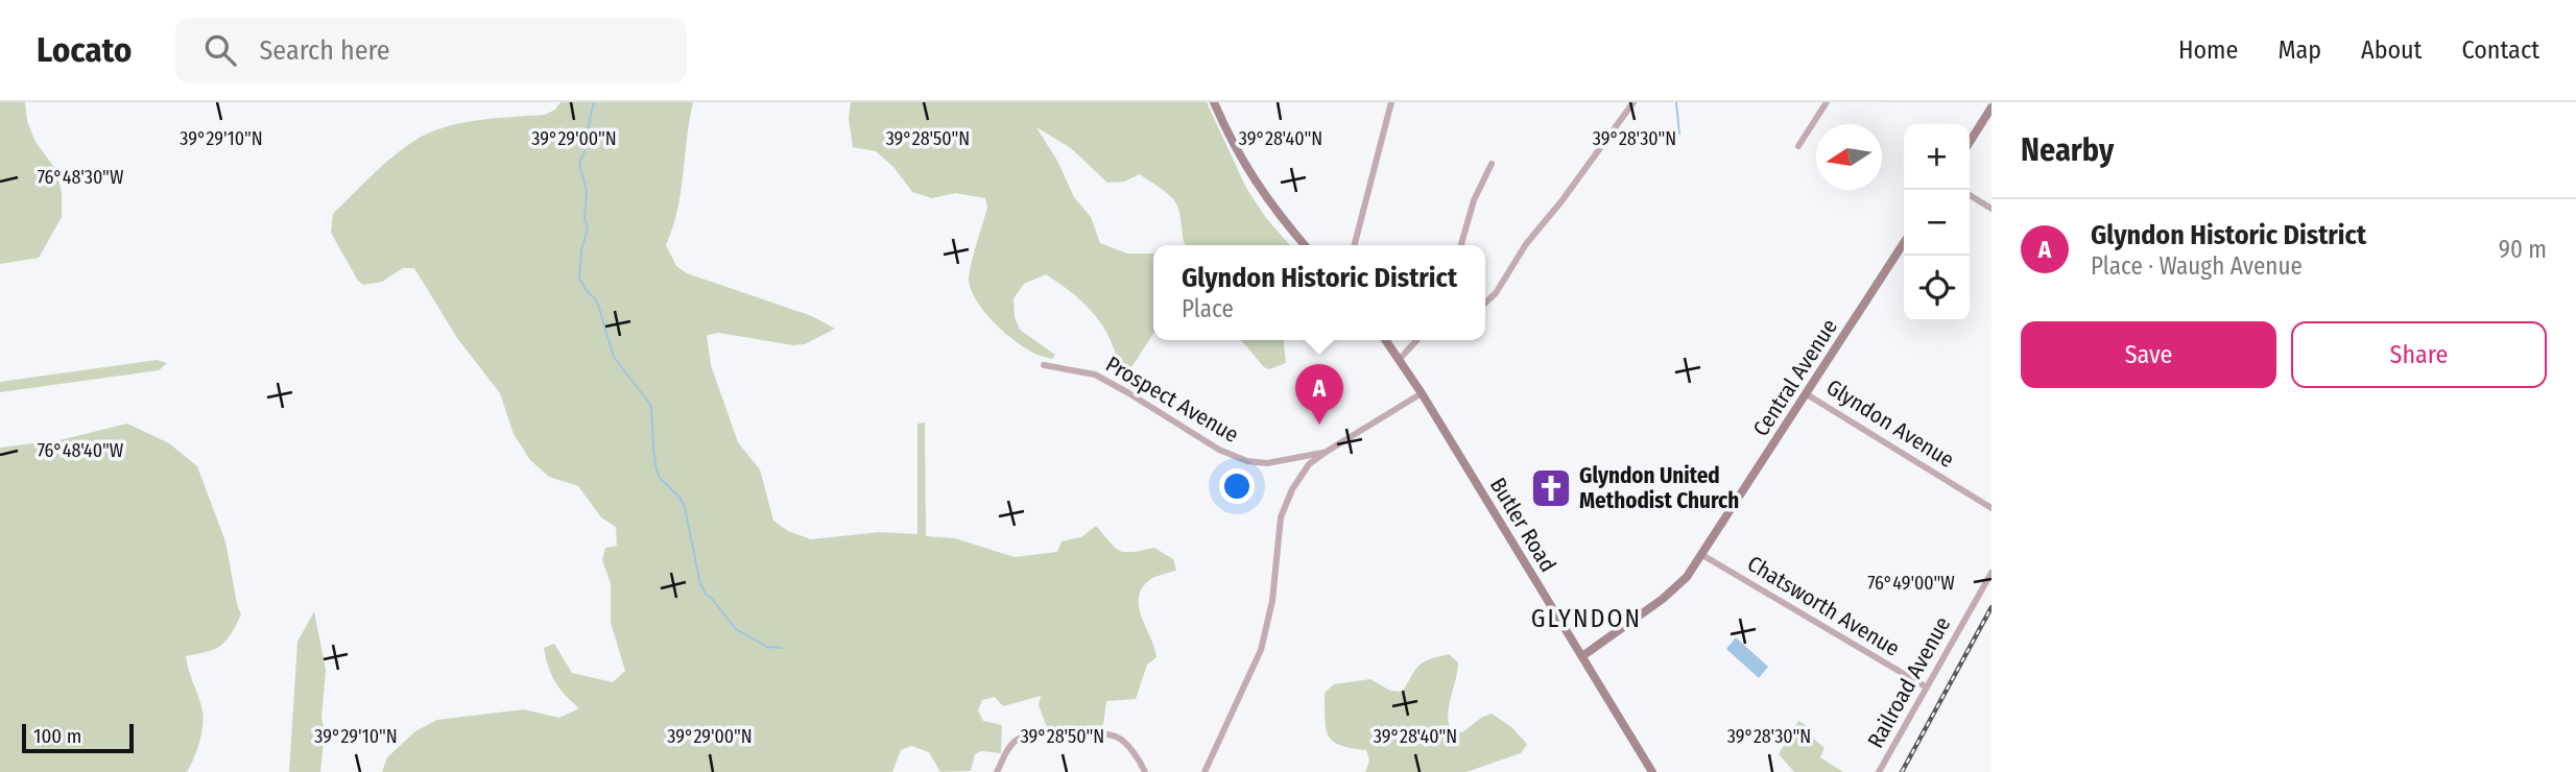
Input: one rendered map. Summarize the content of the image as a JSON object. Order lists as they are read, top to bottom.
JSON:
{
  "streets": {
    "main road": ["Central Avenue", "Butler Road"],
    "street": [
      "Prospect Avenue",
      "Glyndon Avenue",
      "Chatsworth Avenue",
      "Railroad Avenue"
    ]
  },
  "crossings": [
    ["Central Avenue", "Glyndon Avenue"],
    ["Central Avenue", "Butler Road"],
    ["Central Avenue", "Chatsworth Avenue"],
    ["Chatsworth Avenue", "Railroad Avenue"]
  ],
  "districts": ["GLYNDON"],
  "places": {
    "church": ["Glyndon United Methodist Church"]
  },
  "scale_bar": "100 m",
  "north": "left",
  "page": {
    "header": "Locato",
    "search": "Search here",
    "nav": [
      "Home",
      "Map",
      "About",
      "Contact"
    ],
    "heading": "Nearby",
    "map_buttons": ["+", "−"],
    "list": [
      {
        "mark": "A",
        "name": "Glyndon Historic District",
        "note": "Place · Waugh Avenue",
        "value": "90 m"
      }
    ],
    "popup": ["Glyndon Historic District", "Place"],
    "buttons": ["Save", "Share"],
    "pins": "A",
    "scale": "100 m"
  },
  "coordinates": [
    "39°29'10\"N",
    "39°29'00\"N",
    "39°28'50\"N",
    "39°28'40\"N",
    "39°28'30\"N",
    "76°48'30\"W",
    "76°48'40\"W",
    "76°49'00\"W"
  ]
}
